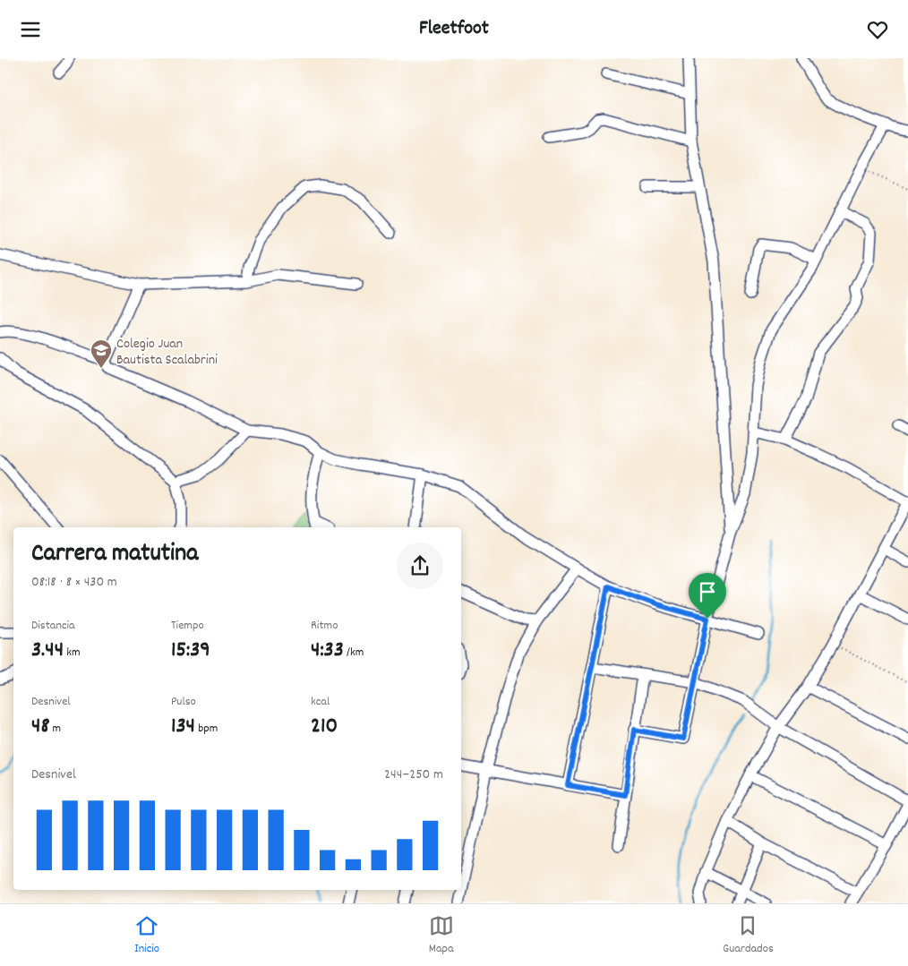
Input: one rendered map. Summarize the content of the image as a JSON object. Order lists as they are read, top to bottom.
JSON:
{
  "places": {
    "school or university": ["Colegio Juan Bautista Scalabrini"]
  },
  "page": {
    "header": "Fleetfoot",
    "heading": ["Carrera matutina", "08:18 · 8 × 430 m"],
    "stats": [
      ["Distancia", "3.44 km"],
      ["Tiempo", "15:39"],
      ["Ritmo", "4:33 /km"],
      ["Desnivel", "48 m"],
      ["Pulso", "134 bpm"],
      ["kcal", "210"]
    ],
    "chart": ["Desnivel", "244–250 m"],
    "tabs": ["Inicio", "Mapa", "Guardados"]
  }
}
